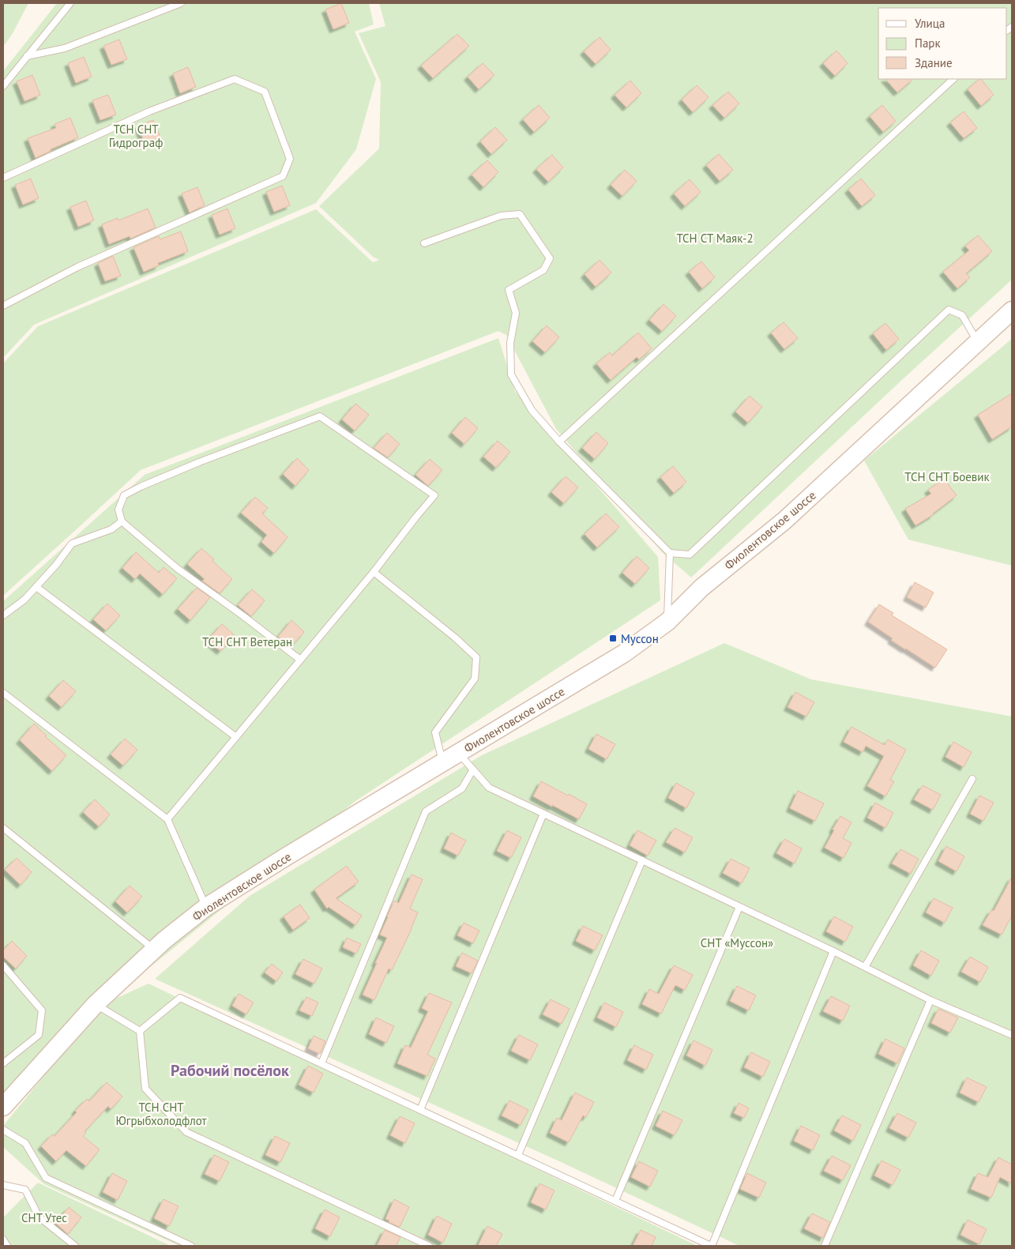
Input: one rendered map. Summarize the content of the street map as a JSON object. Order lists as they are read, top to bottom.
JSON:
{
  "streets": {
    "main road": ["Фиолентовское шоссе"]
  },
  "districts": ["Рабочий посёлок"],
  "parks": [
    "ТСН СНТ Гидрограф",
    "ТСН СТ Маяк-2",
    "ТСН СНТ Боевик",
    "ТСН СНТ Ветеран",
    "СНТ «Муссон»",
    "ТСН СНТ Югрыбхолодфлот",
    "СНТ Утес"
  ],
  "places": {
    "transit": ["Муссон"]
  },
  "legend": ["Улица", "Парк", "Здание"]
}
